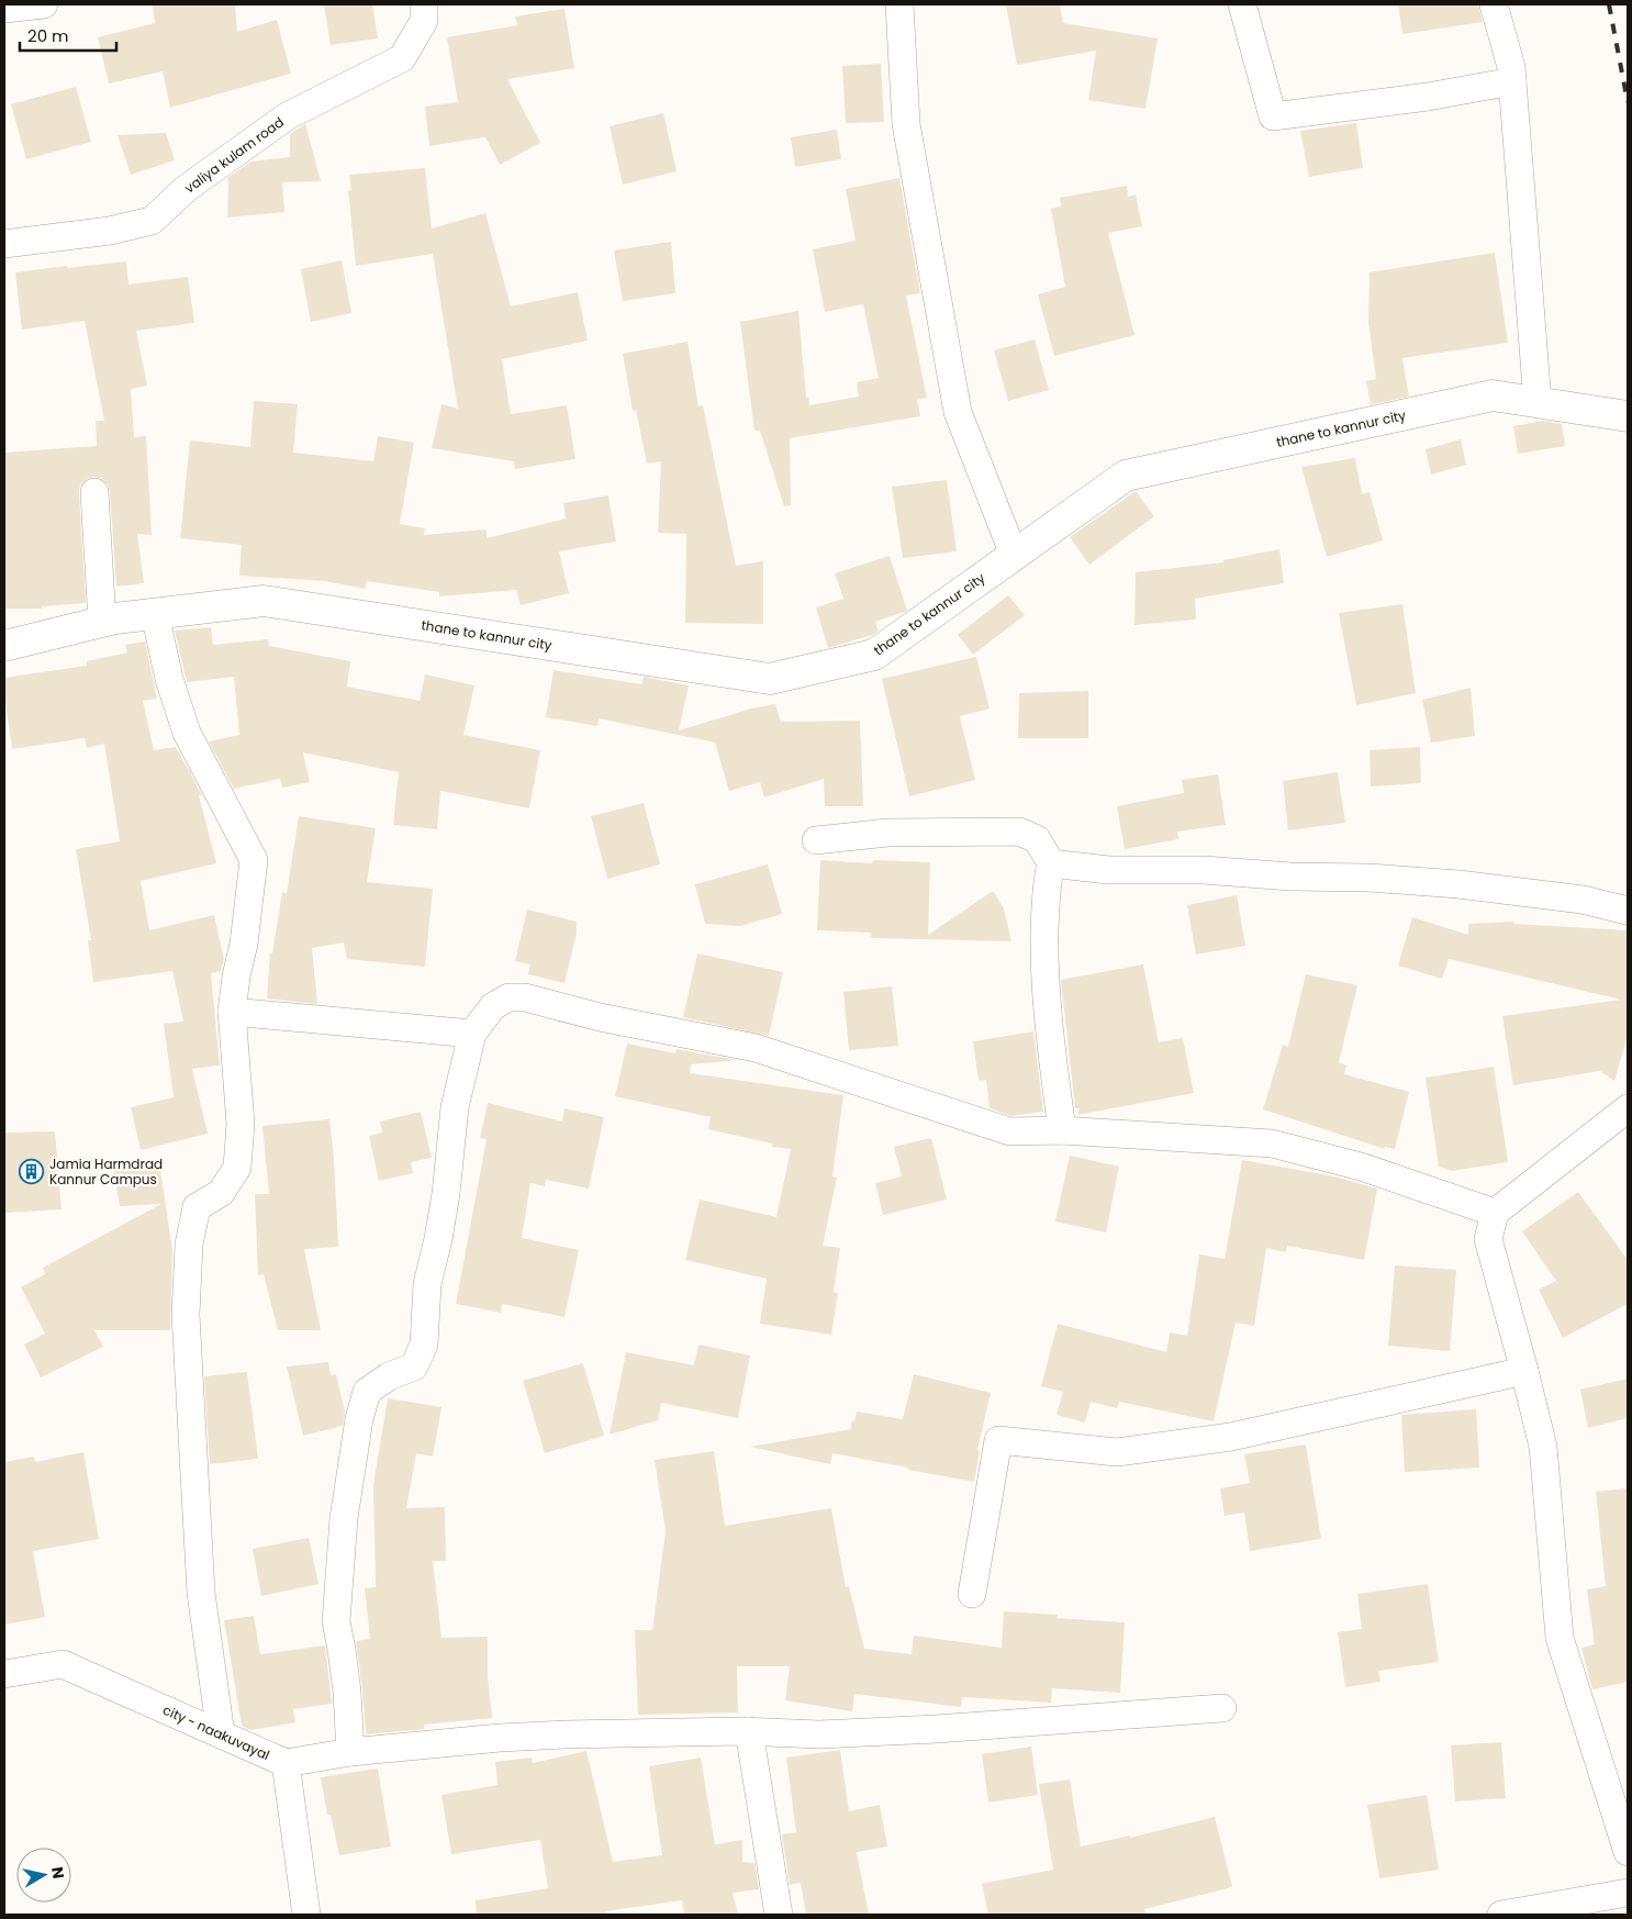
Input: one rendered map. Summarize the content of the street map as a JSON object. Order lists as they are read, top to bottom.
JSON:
{
  "streets": {
    "street": ["valiya kulam road", "thane to kannur city", "city - naakuvayal"]
  },
  "places": {
    "building": ["Jamia Harmdrad Kannur Campus"]
  },
  "scale_bar": "20 m",
  "north": "right"
}
